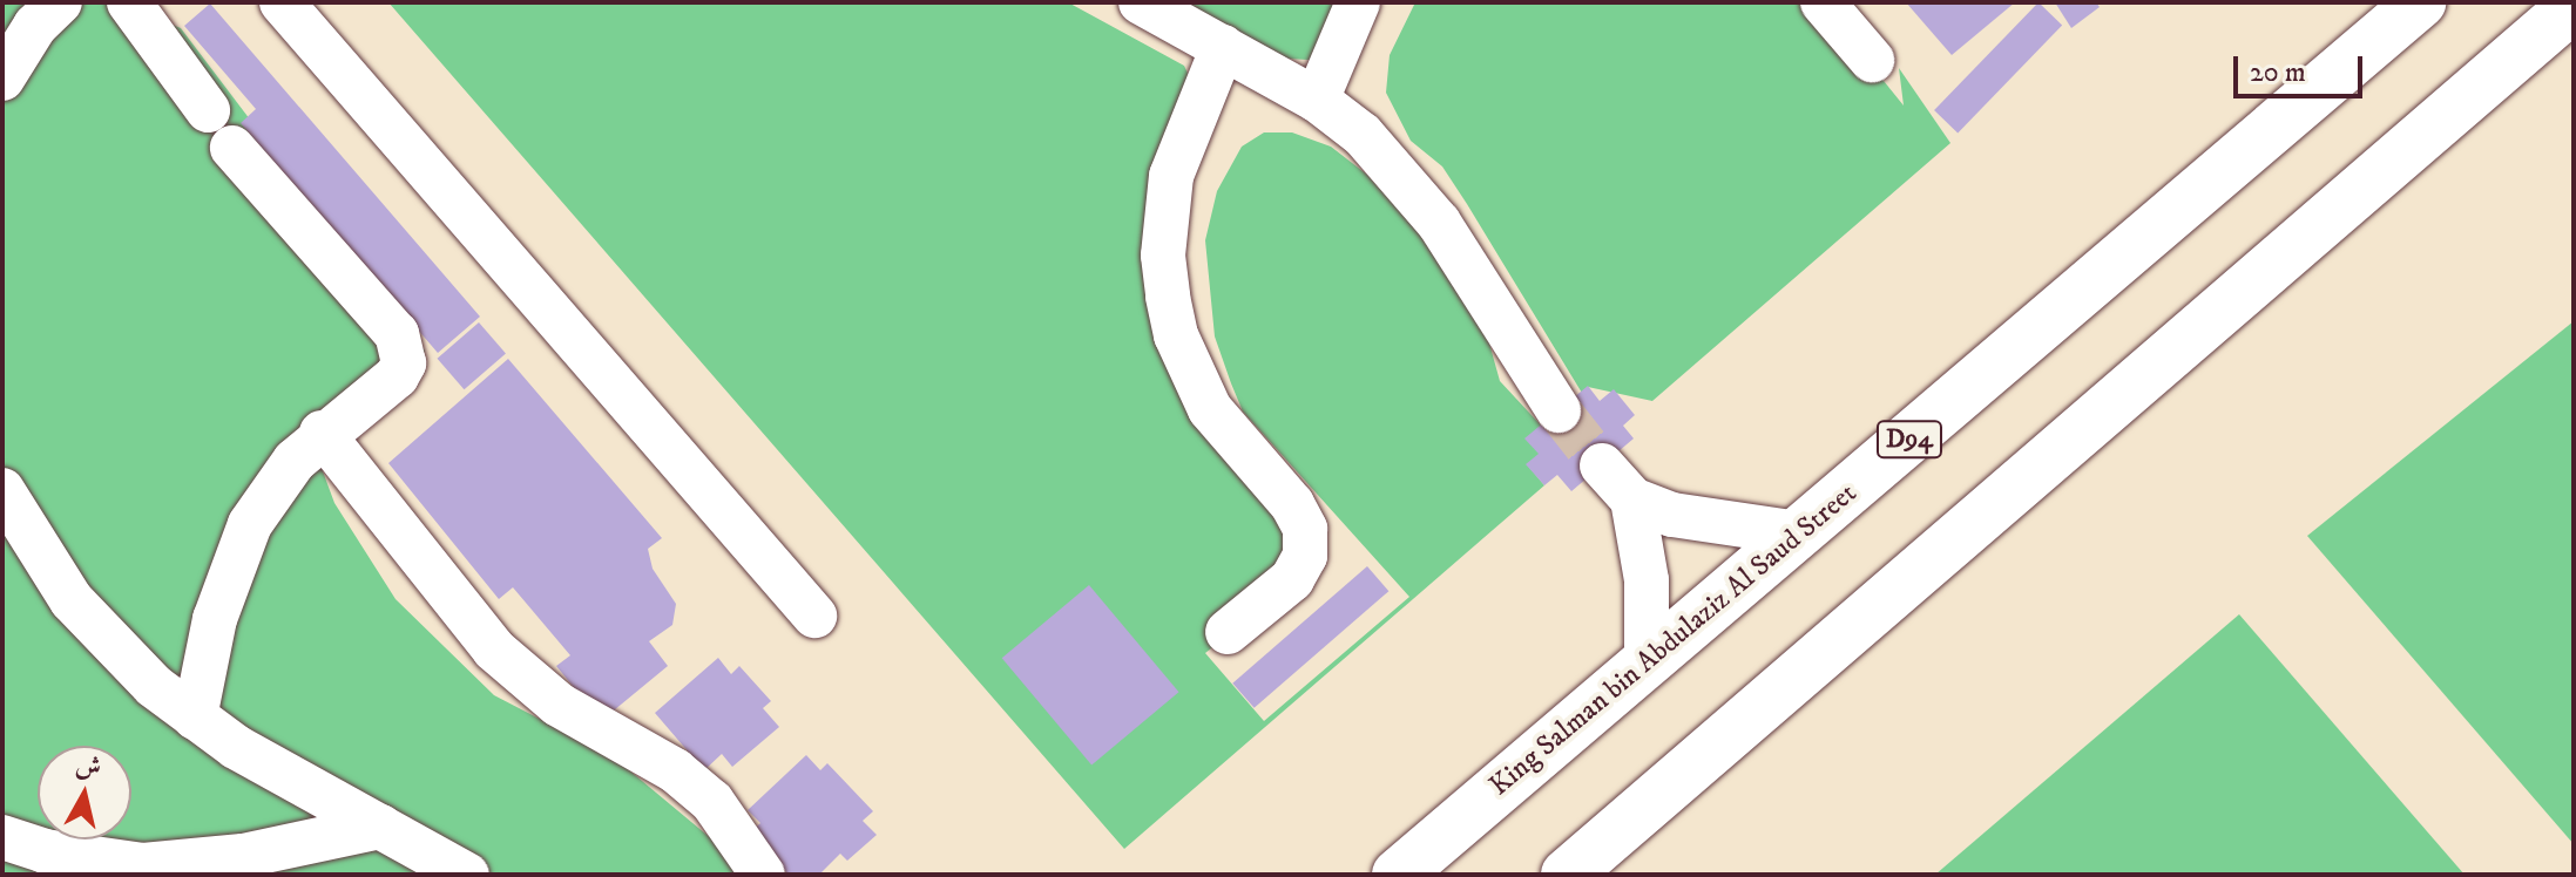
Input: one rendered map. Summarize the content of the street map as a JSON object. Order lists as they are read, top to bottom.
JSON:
{
  "streets": {
    "main road": ["D94", "King Salman bin Abdulaziz Al Saud Street"]
  },
  "scale_bar": "20 m",
  "north": "top"
}
